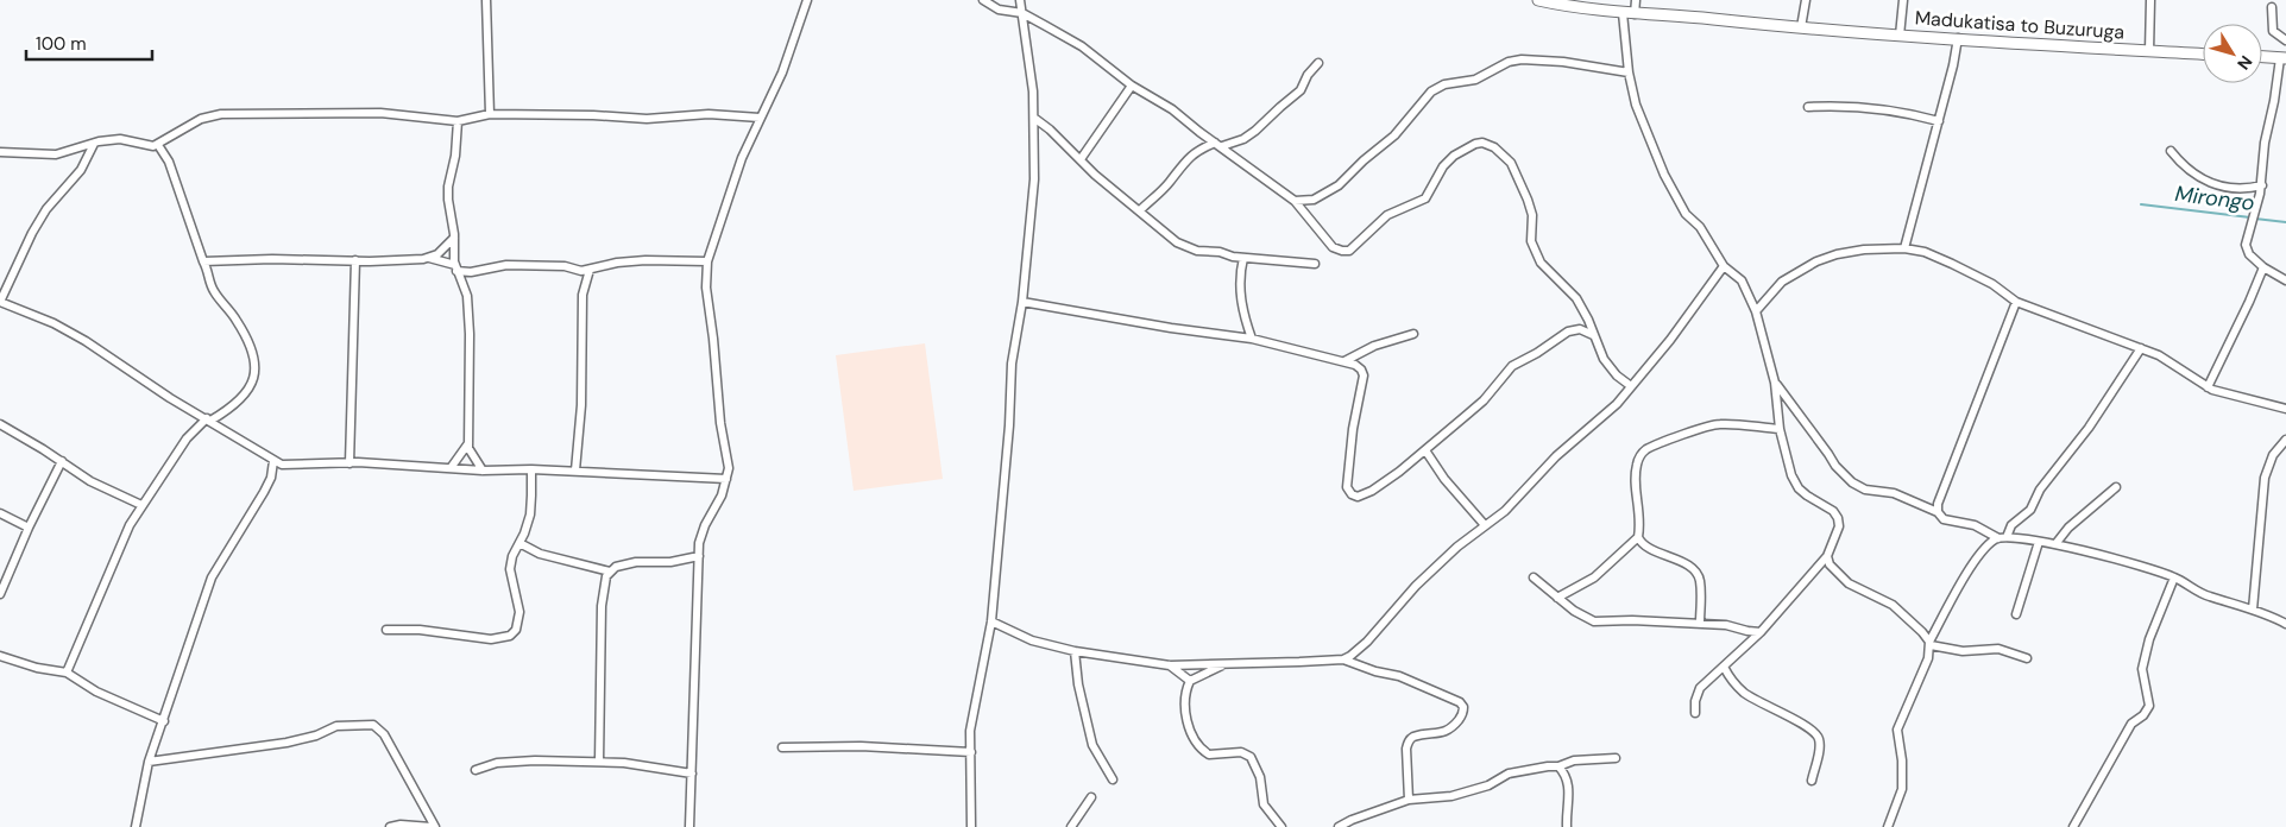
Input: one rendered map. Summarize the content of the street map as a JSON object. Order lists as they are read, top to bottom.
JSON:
{
  "streets": {
    "main road": ["Madukatisa to Buzuruga"]
  },
  "water": ["Mirongo"],
  "scale_bar": "100 m",
  "north": "bottom right"
}
